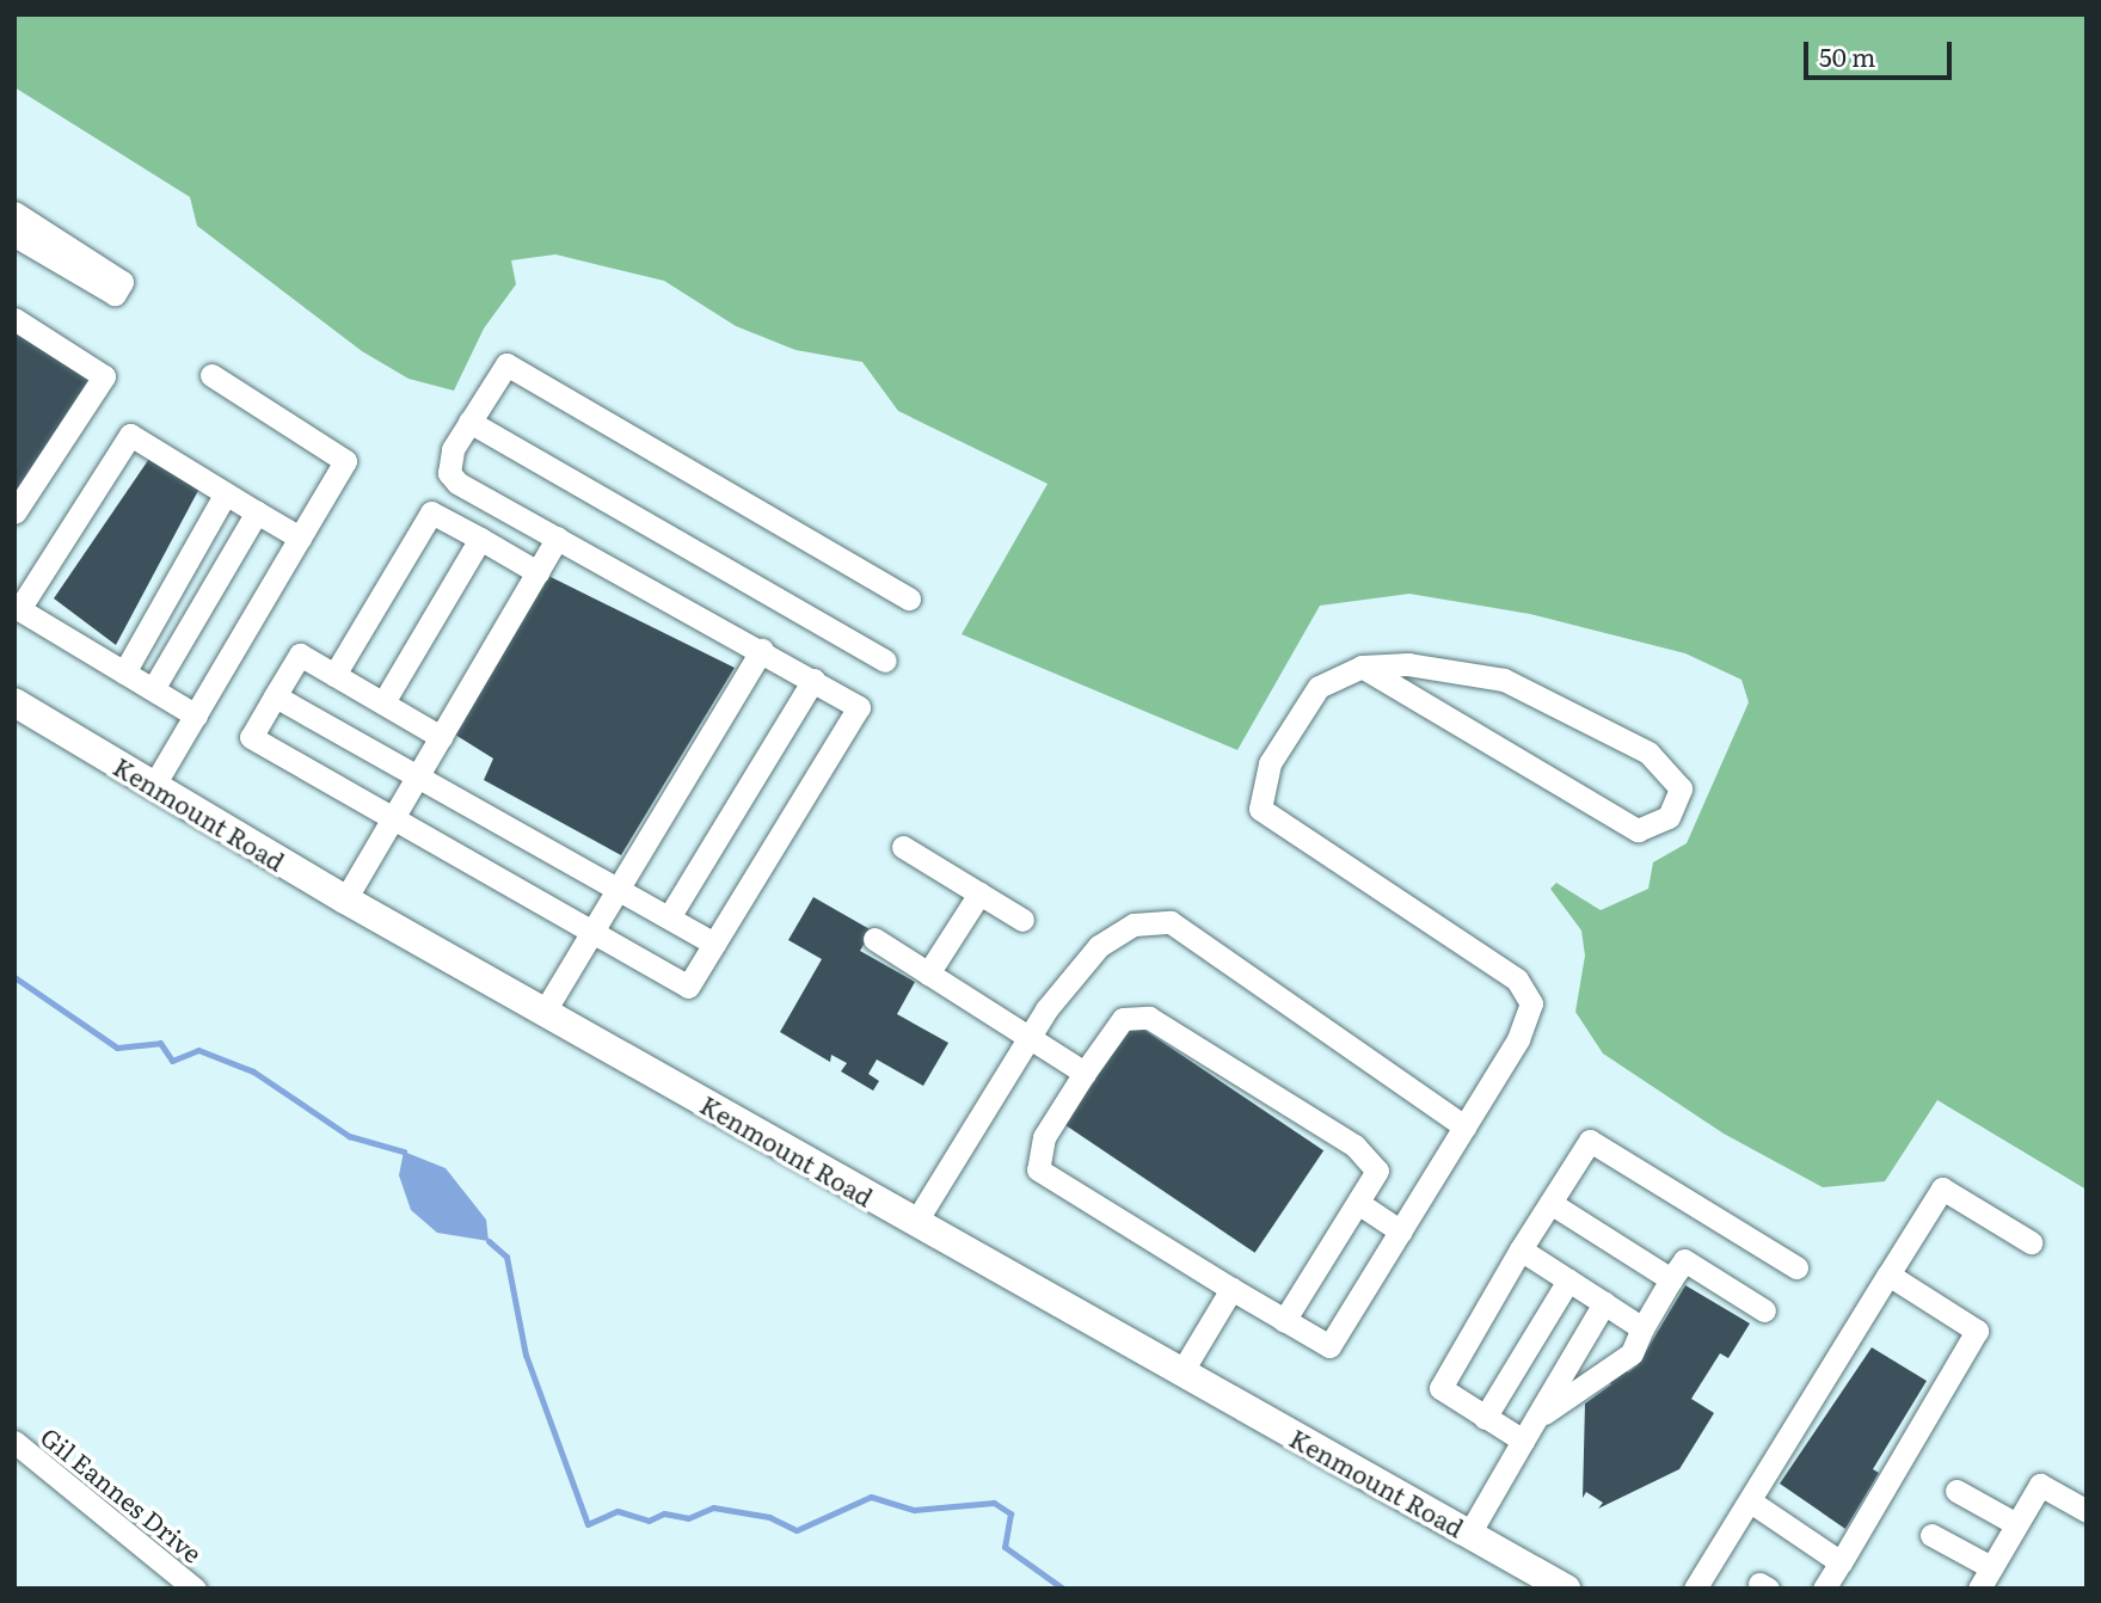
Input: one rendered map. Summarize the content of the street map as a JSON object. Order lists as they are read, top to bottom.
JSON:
{
  "streets": {
    "main road": ["Kenmount Road"],
    "street": ["Gil Eannes Drive"]
  },
  "scale_bar": "50 m"
}
